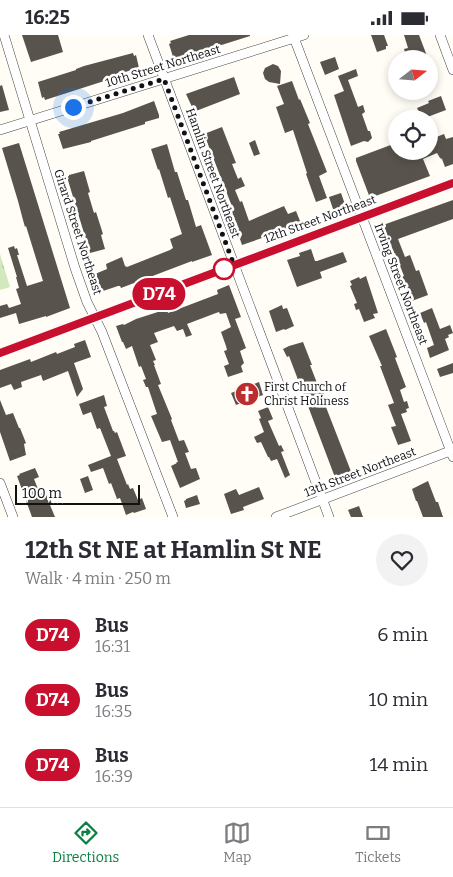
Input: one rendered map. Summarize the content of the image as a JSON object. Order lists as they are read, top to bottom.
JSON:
{
  "streets": {
    "street": [
      "10th Street Northeast",
      "Hamlin Street Northeast",
      "12th Street Northeast",
      "Girard Street Northeast",
      "Irving Street Northeast",
      "13th Street Northeast"
    ]
  },
  "crossings": [
    ["10th Street Northeast", "Hamlin Street Northeast"],
    ["10th Street Northeast", "Girard Street Northeast"],
    ["10th Street Northeast", "Irving Street Northeast"],
    ["Hamlin Street Northeast", "12th Street Northeast"],
    ["Hamlin Street Northeast", "13th Street Northeast"],
    ["12th Street Northeast", "Girard Street Northeast"],
    ["12th Street Northeast", "Irving Street Northeast"],
    ["Irving Street Northeast", "13th Street Northeast"]
  ],
  "places": {
    "church": ["First Church of Christ Holiness"]
  },
  "lines": ["bus line D74"],
  "scale_bar": "100 m",
  "north": "right",
  "page": {
    "status": "16:25",
    "on_map": "D74",
    "scale": "100 m",
    "heading": ["12th St NE at Hamlin St NE", "Walk · 4 min · 250 m"],
    "list": [
      {
        "mark": "D74",
        "name": "Bus",
        "note": "16:31",
        "value": "6 min"
      },
      {
        "mark": "D74",
        "name": "Bus",
        "note": "16:35",
        "value": "10 min"
      },
      {
        "mark": "D74",
        "name": "Bus",
        "note": "16:39",
        "value": "14 min"
      }
    ],
    "tabs": ["Directions", "Map", "Tickets"]
  }
}
